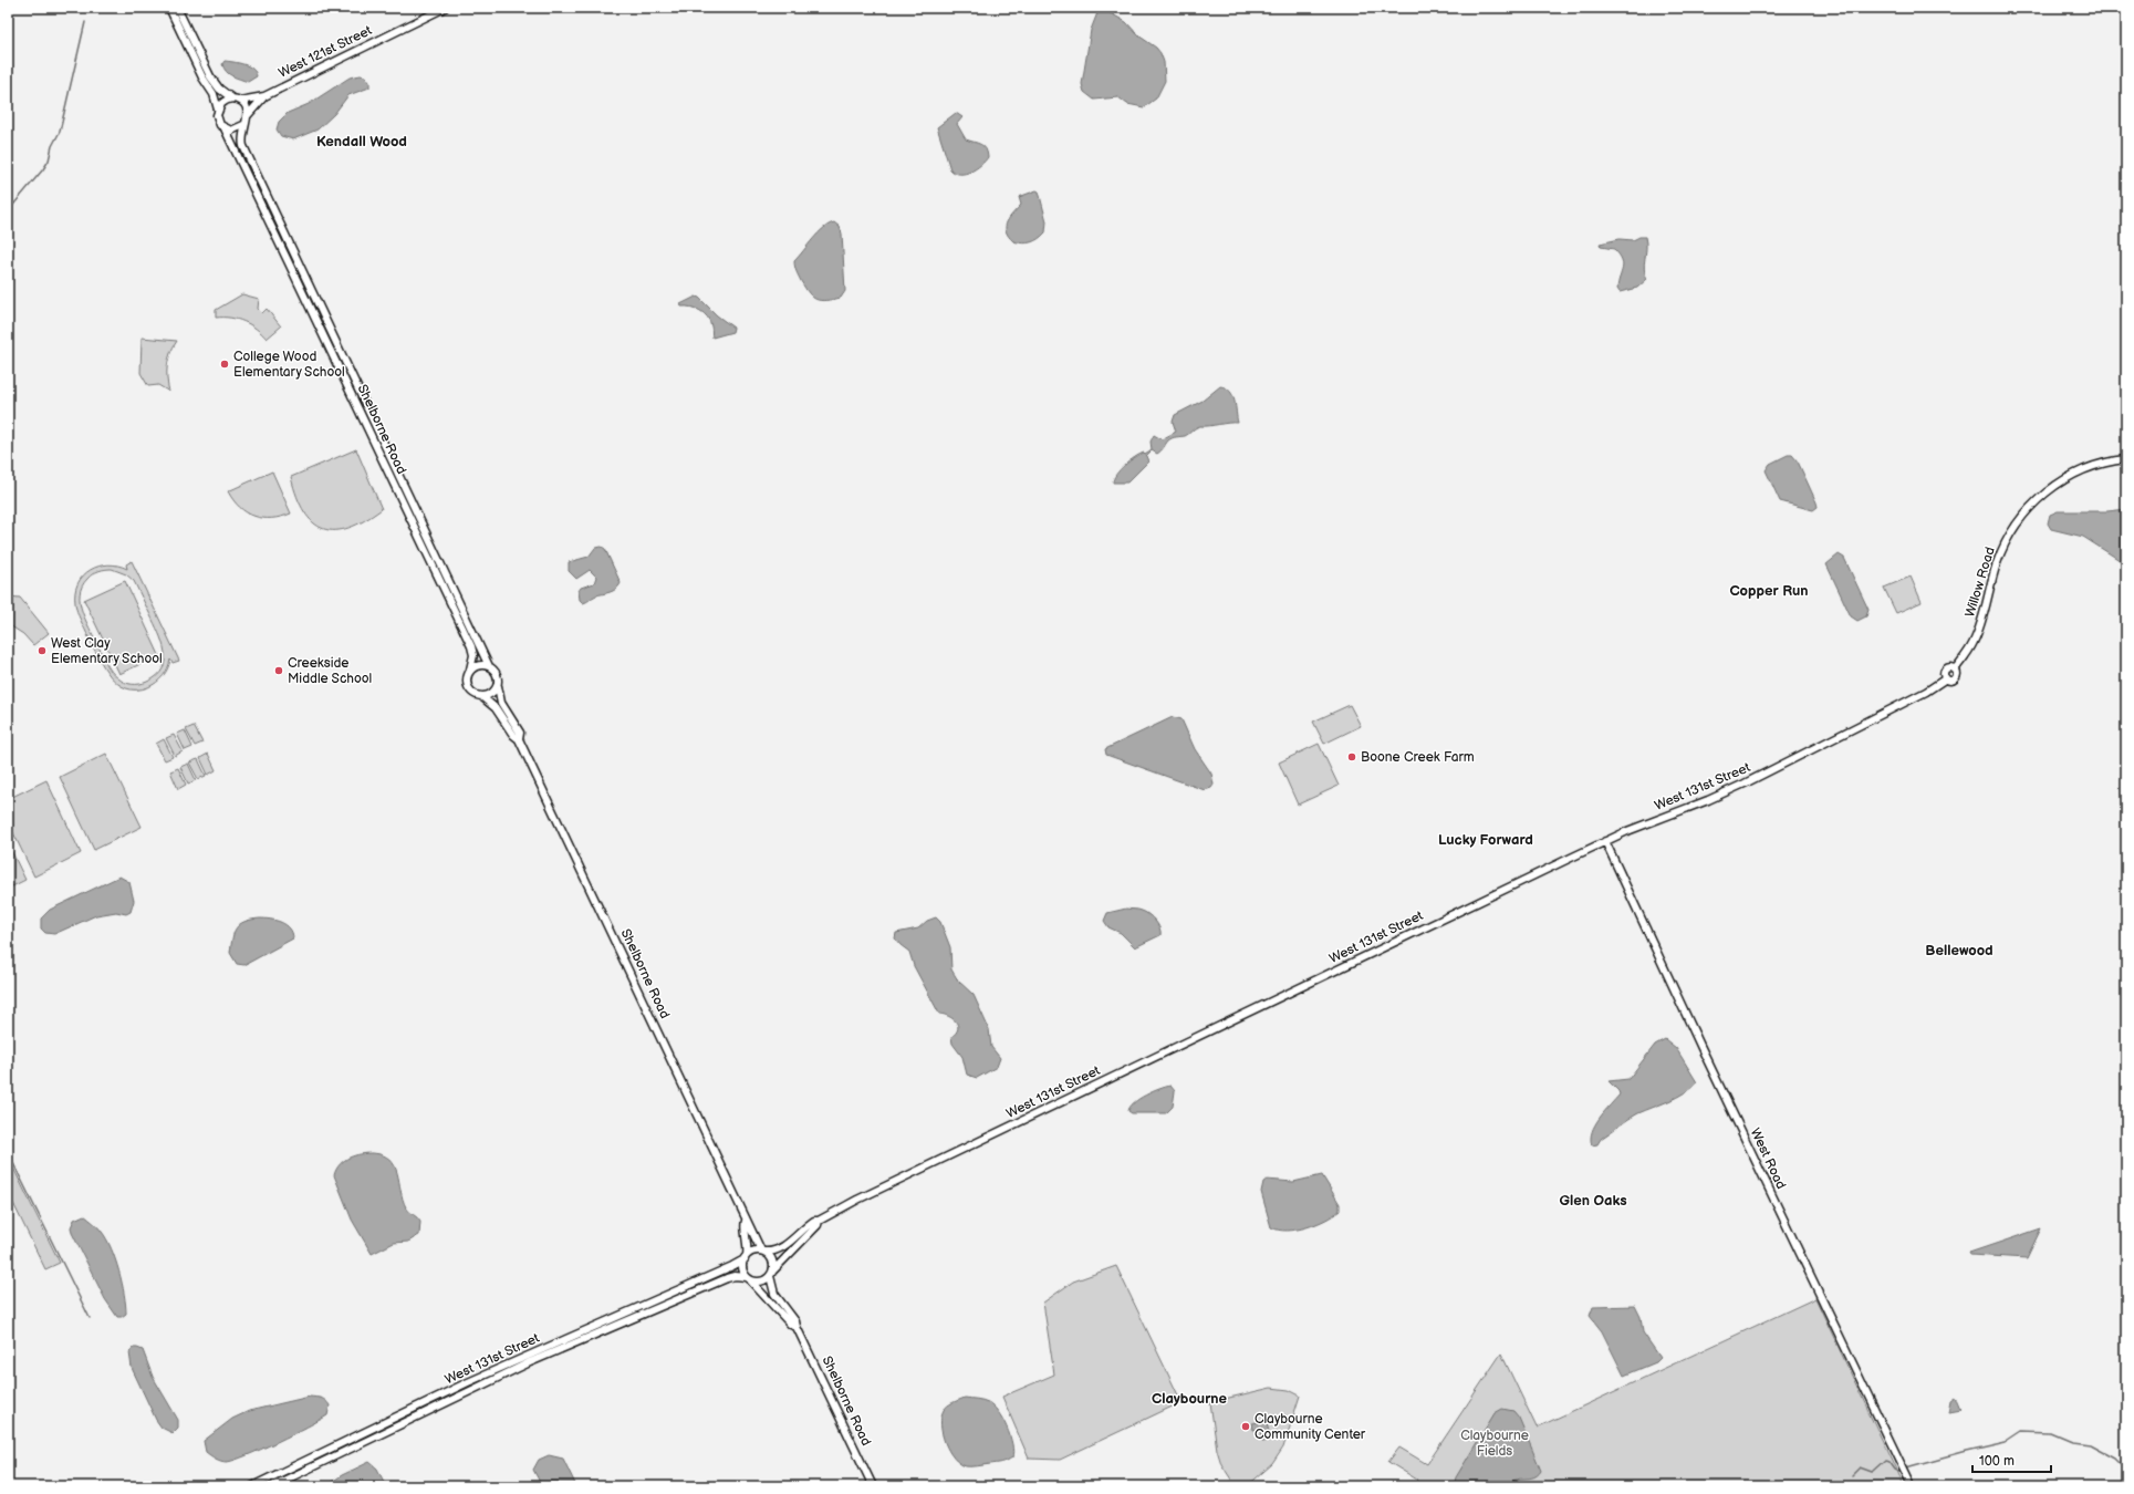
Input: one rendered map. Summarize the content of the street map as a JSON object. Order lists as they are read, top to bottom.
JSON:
{
  "streets": {
    "street": [
      "West 121st Street",
      "Shelborne Road",
      "Willow Road",
      "West 131st Street",
      "West Road"
    ]
  },
  "crossings": [
    ["West 121st Street", "Shelborne Road"],
    ["Shelborne Road", "West 131st Street"],
    ["Willow Road", "West 131st Street"],
    ["West 131st Street", "West Road"]
  ],
  "districts": [
    "Kendall Wood",
    "Copper Run",
    "Lucky Forward",
    "Bellewood",
    "Glen Oaks",
    "Claybourne"
  ],
  "parks": ["Claybourne Fields"],
  "places": [
    "College Wood Elementary School",
    "West Clay Elementary School",
    "Creekside Middle School",
    "Boone Creek Farm",
    "Claybourne Community Center"
  ],
  "scale_bar": "100 m"
}
